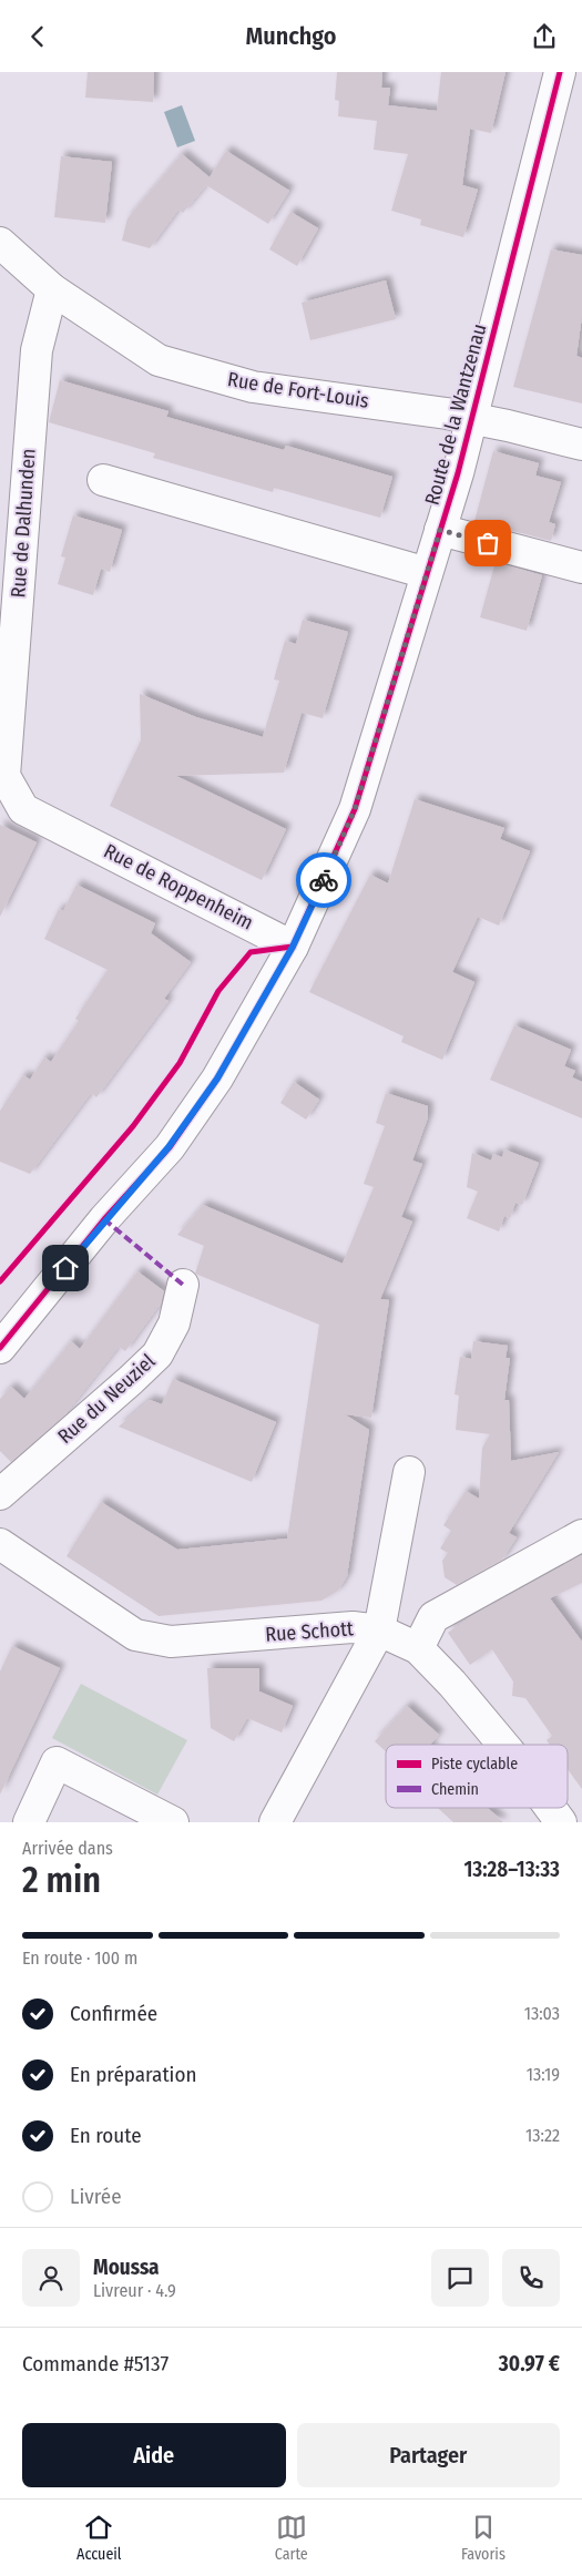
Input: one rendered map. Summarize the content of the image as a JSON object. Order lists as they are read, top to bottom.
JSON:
{
  "streets": {
    "street": [
      "Rue de Fort-Louis",
      "Route de la Wantzenau",
      "Rue de Dalhunden",
      "Rue de Roppenheim",
      "Rue du Neuziel",
      "Rue Schott"
    ]
  },
  "crossings": [
    ["Rue de Fort-Louis", "Route de la Wantzenau"],
    ["Rue de Fort-Louis", "Rue de Dalhunden"],
    ["Route de la Wantzenau", "Rue de Roppenheim"],
    ["Rue de Dalhunden", "Rue de Roppenheim"]
  ],
  "legend": ["Piste cyclable", "Chemin"],
  "page": {
    "header": "Munchgo",
    "heading": ["2 min", "Arrivée dans", "13:28–13:33"],
    "panel": [
      "Moussa",
      "Livreur · 4.9",
      "Commande #5137",
      "30.97 €"
    ],
    "bar": "En route · 100 m",
    "list": [
      ["Confirmée", "13:03"],
      ["En préparation", "13:19"],
      ["En route", "13:22"],
      "Livrée"
    ],
    "buttons": ["Aide", "Partager"],
    "tabs": ["Accueil", "Carte", "Favoris"]
  }
}
